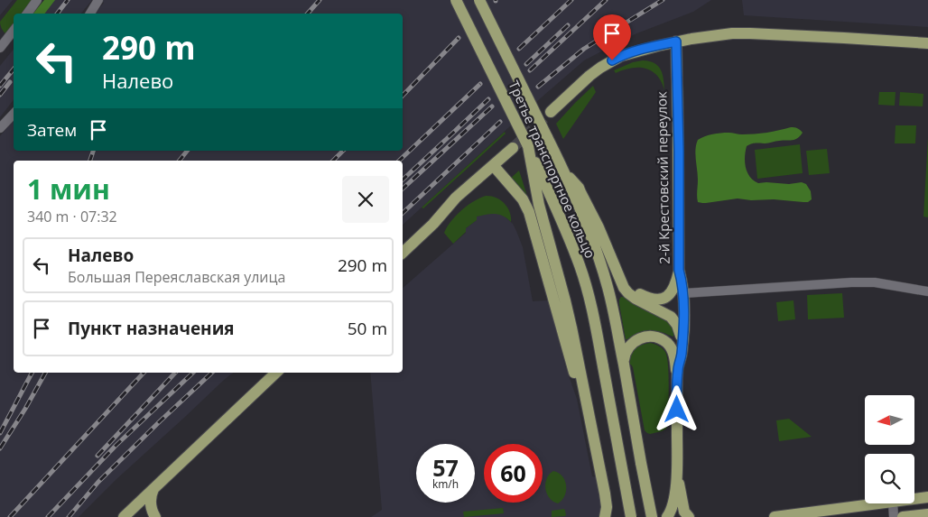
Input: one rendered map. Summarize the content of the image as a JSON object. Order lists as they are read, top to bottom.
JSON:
{
  "streets": {
    "main road": ["Третье транспортное кольцо", "2-й Крестовский переулок"]
  },
  "north": "left",
  "page": {
    "turn": ["290 m", "Налево"],
    "then": "Затем",
    "heading": ["1 мин", "340 m · 07:32"],
    "list": [
      {
        "name": "Налево",
        "note": "Большая Переяславская улица",
        "value": "290 m"
      },
      {
        "name": "Пункт назначения",
        "value": "50 m"
      }
    ],
    "speed": "57 km/h",
    "limit": "60"
  }
}
